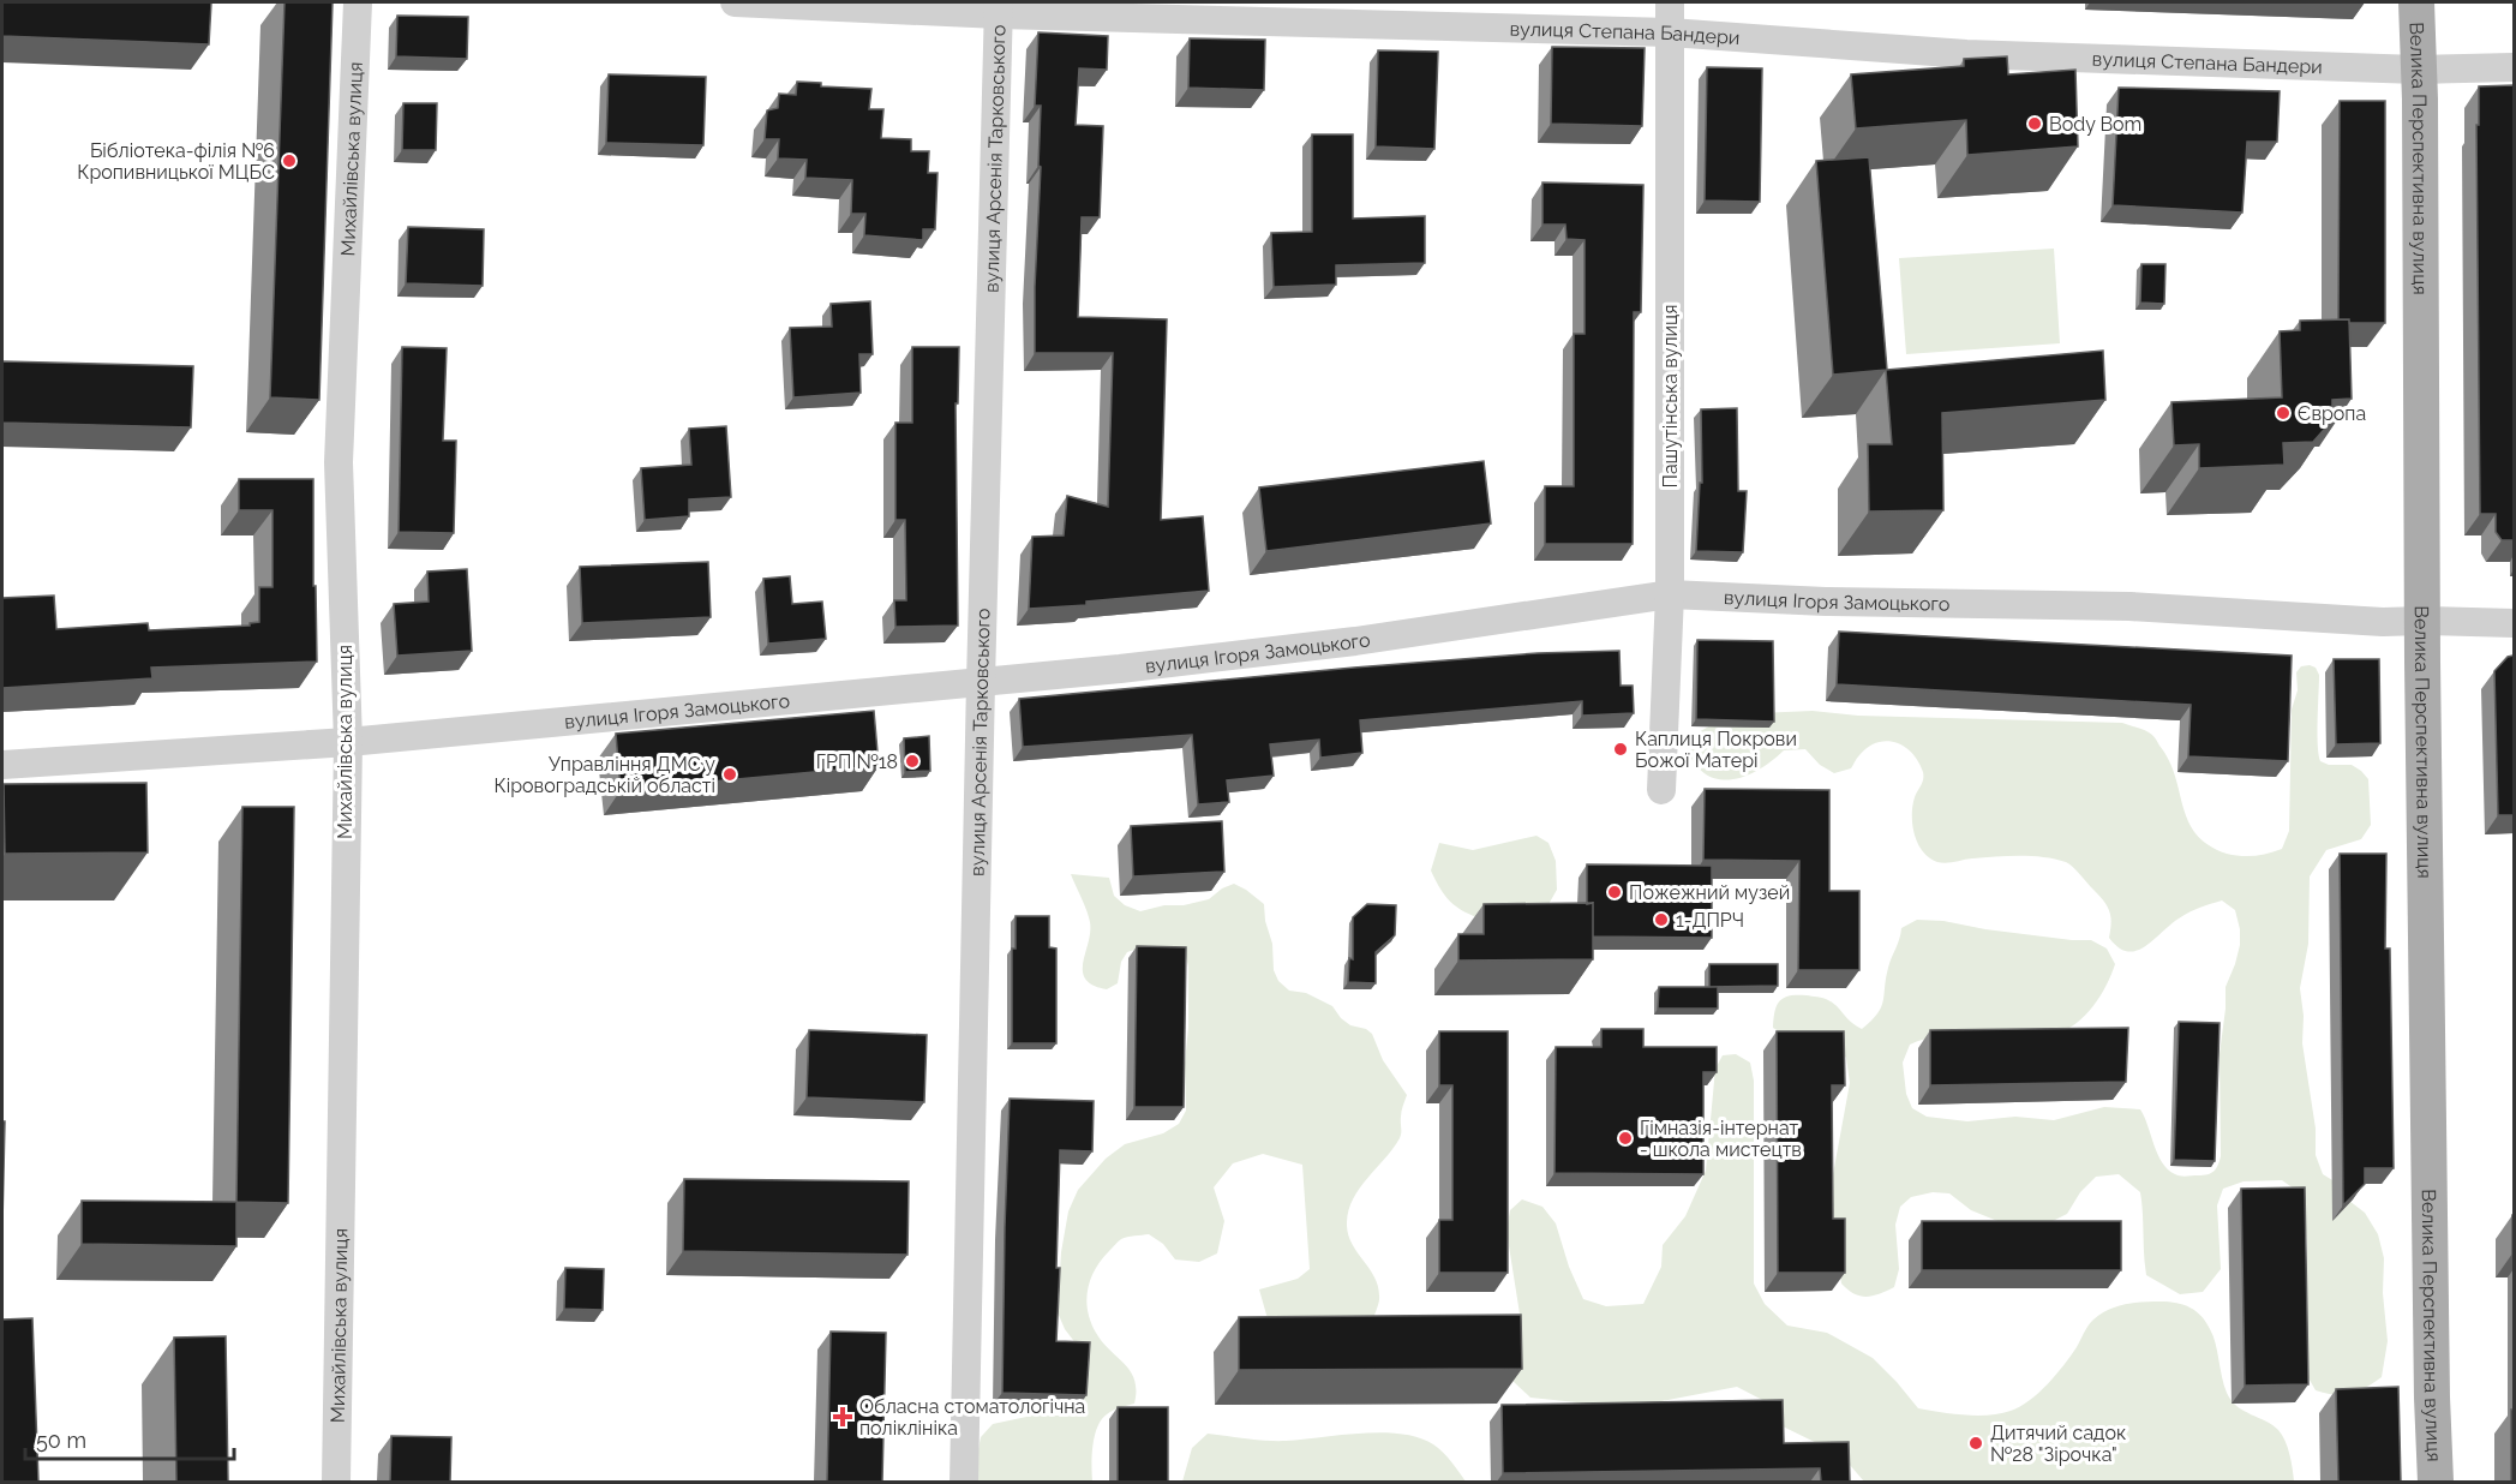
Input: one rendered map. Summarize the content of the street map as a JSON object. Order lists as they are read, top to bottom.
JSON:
{
  "streets": {
    "main road": ["Велика Перспективна вулиця"],
    "street": [
      "вулиця Степана Бандери",
      "Михайлівська вулиця",
      "вулиця Арсенія Тарковського",
      "Пашутінська вулиця",
      "вулиця Ігоря Замоцького"
    ]
  },
  "crossings": [
    ["вулиця Степана Бандери", "вулиця Арсенія Тарковського"],
    ["вулиця Степана Бандери", "Велика Перспективна вулиця"],
    ["вулиця Степана Бандери", "Пашутінська вулиця"],
    ["Михайлівська вулиця", "вулиця Ігоря Замоцького"],
    ["вулиця Арсенія Тарковського", "вулиця Ігоря Замоцького"],
    ["Велика Перспективна вулиця", "вулиця Ігоря Замоцького"],
    ["Пашутінська вулиця", "вулиця Ігоря Замоцького"]
  ],
  "places": {
    "other": [
      "Body Bom",
      "Бібліотека-філія №6 Кропивницької МЦБС",
      "Європа",
      "Каплиця Покрови Божої Матері",
      "ГРП №18",
      "Управління ДМС у Кіровоградській області",
      "Пожежний музей",
      "1-ДПРЧ",
      "Гімназія-інтернат - школа мистецтв",
      "Дитячий садок №28 \"Зірочка\""
    ],
    "health": ["Обласна стоматологічна поліклініка"]
  },
  "scale_bar": "50 m"
}
